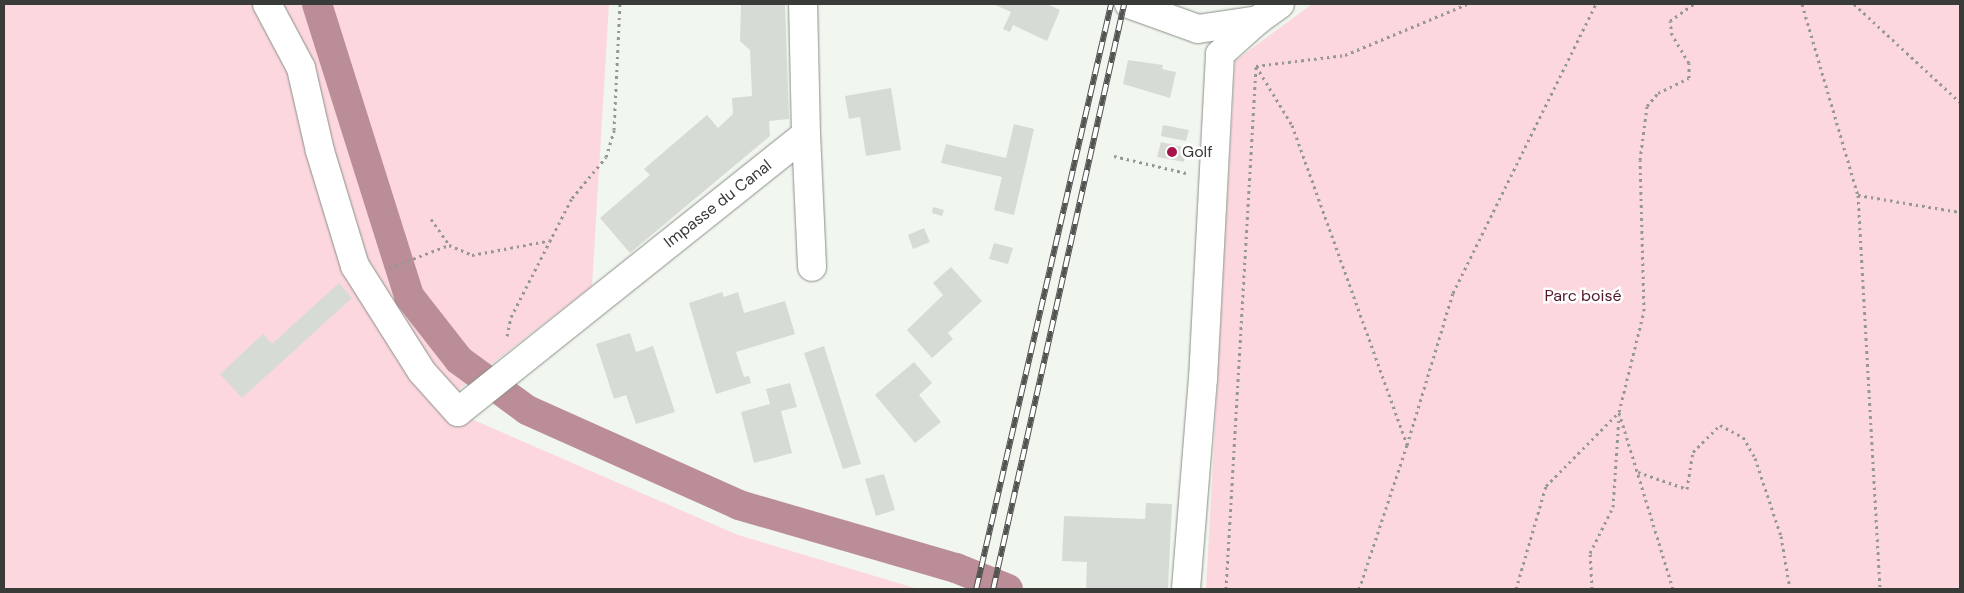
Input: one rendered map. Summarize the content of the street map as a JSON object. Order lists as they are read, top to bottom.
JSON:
{
  "streets": {
    "street": ["Impasse du Canal"]
  },
  "parks": ["Parc boisé"],
  "places": ["Golf"]
}
